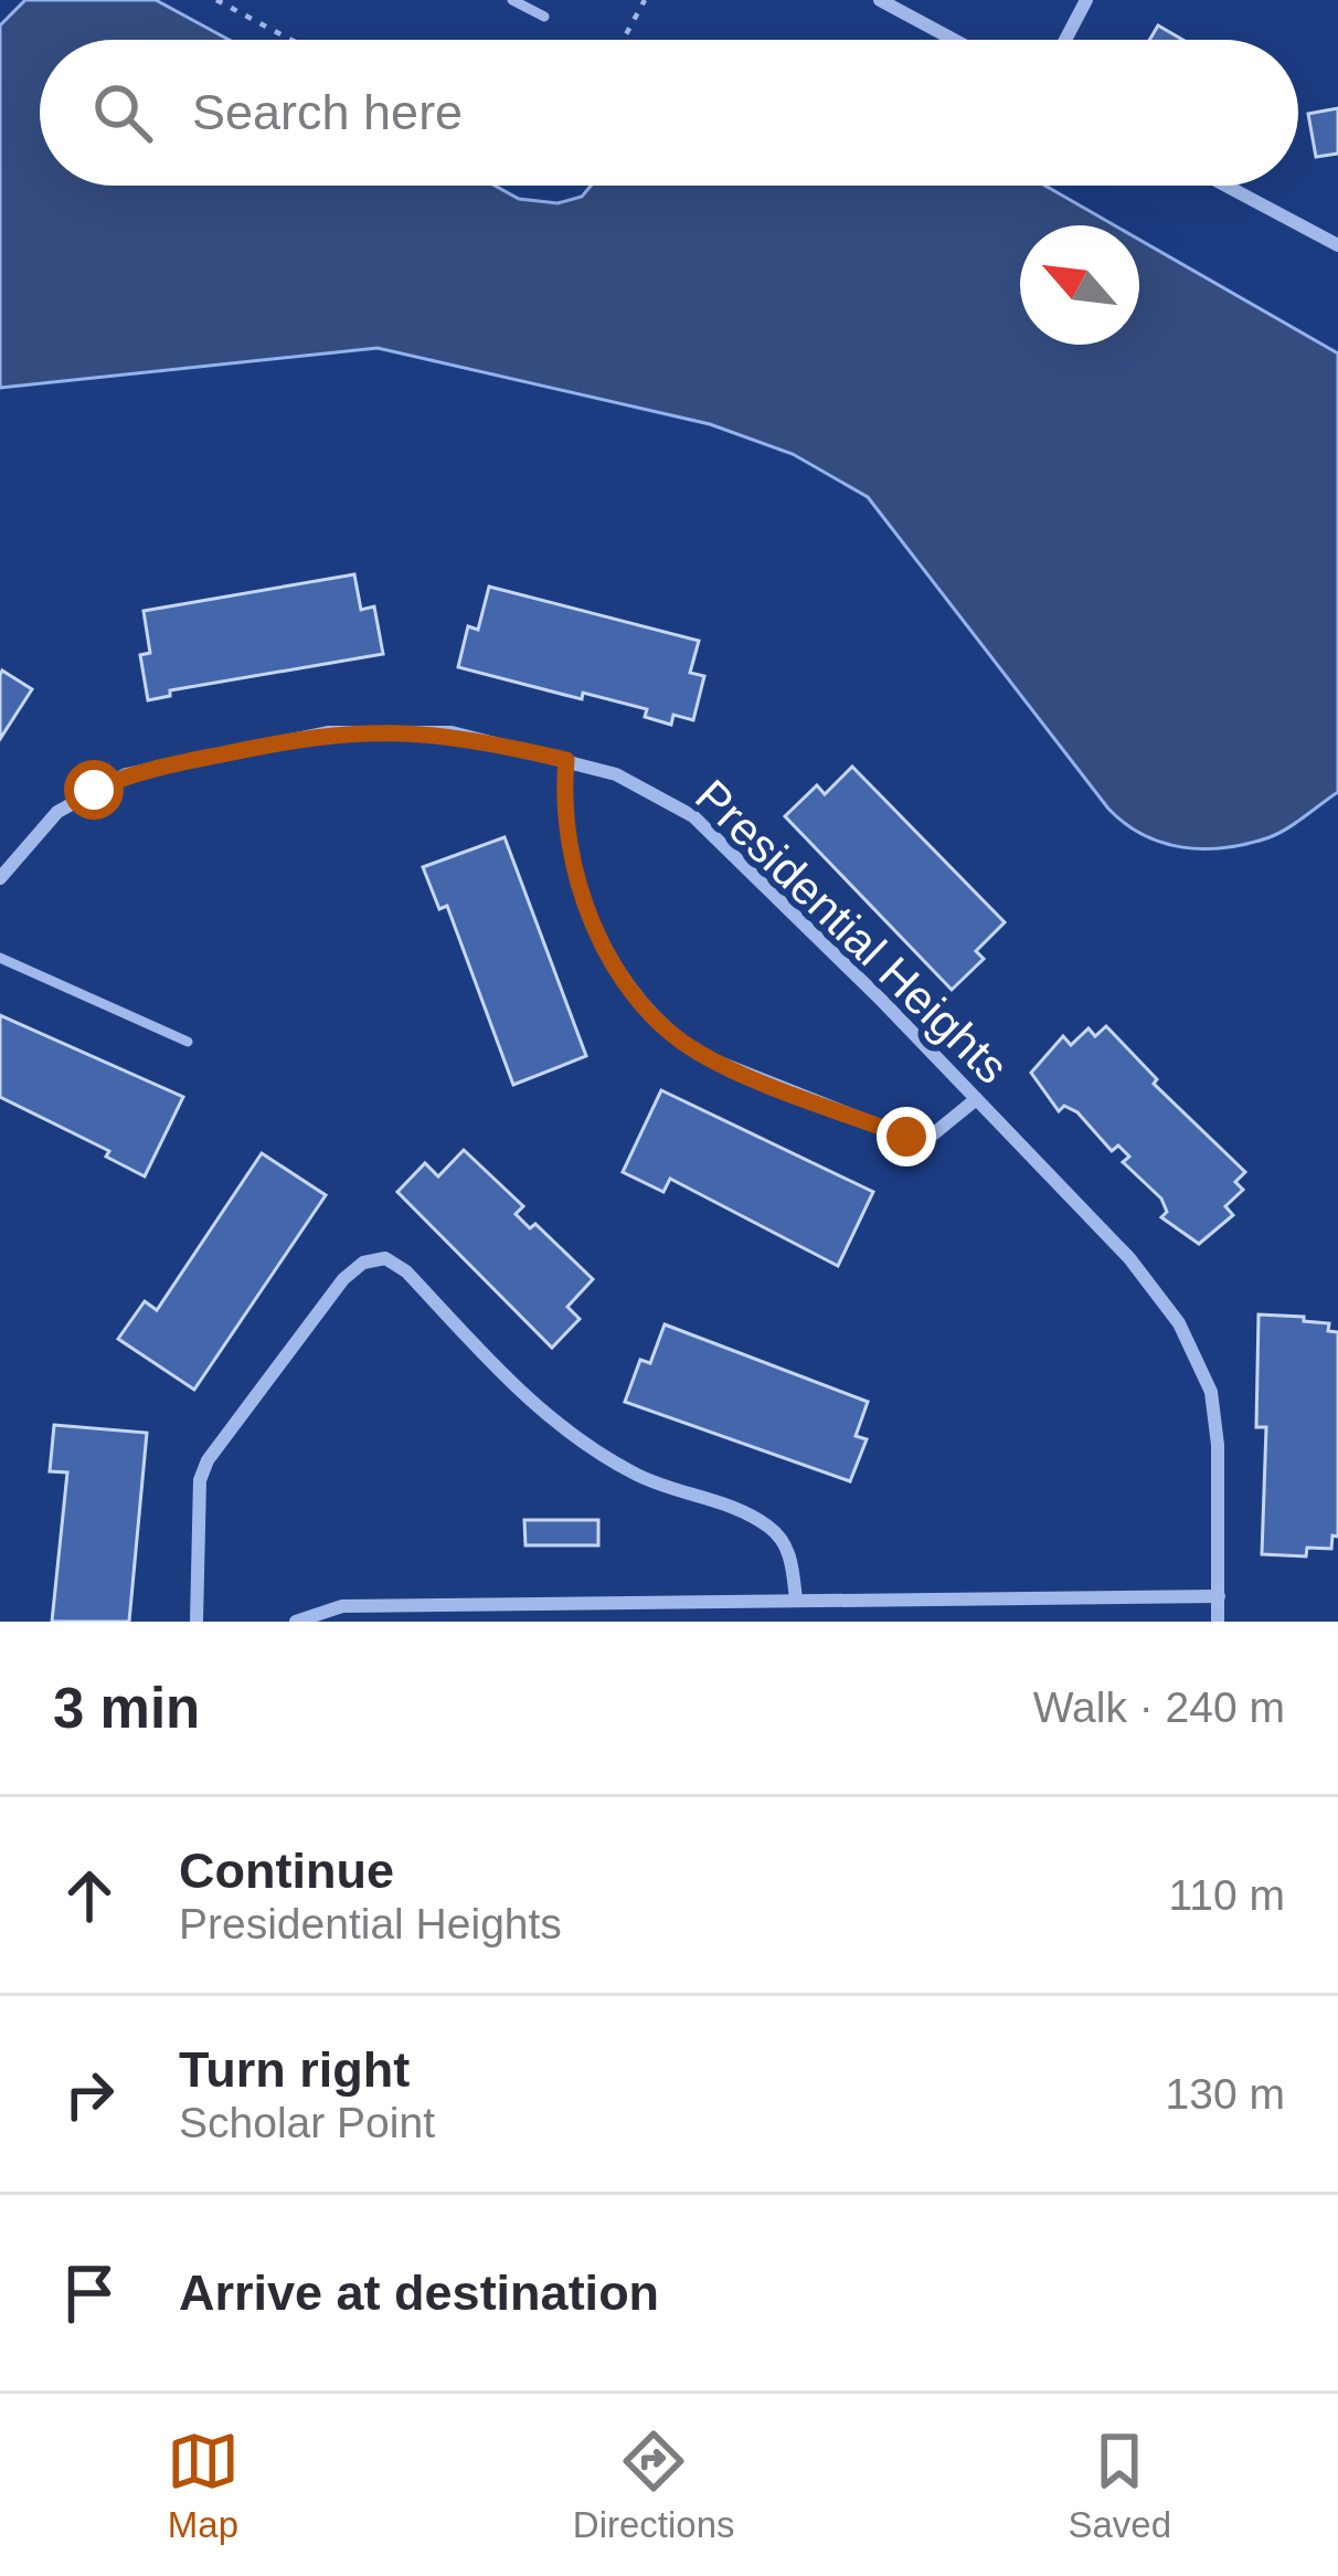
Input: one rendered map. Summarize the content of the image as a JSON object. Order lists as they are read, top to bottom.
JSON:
{
  "streets": {
    "street": ["Presidential Heights"]
  },
  "north": "top left",
  "page": {
    "search": "Search here",
    "heading": ["3 min", "Walk · 240 m"],
    "list": [
      ["Continue", "Presidential Heights", "110 m"],
      ["Turn right", "Scholar Point", "130 m"],
      "Arrive at destination"
    ],
    "nav": ["Map", "Directions", "Saved"]
  }
}
